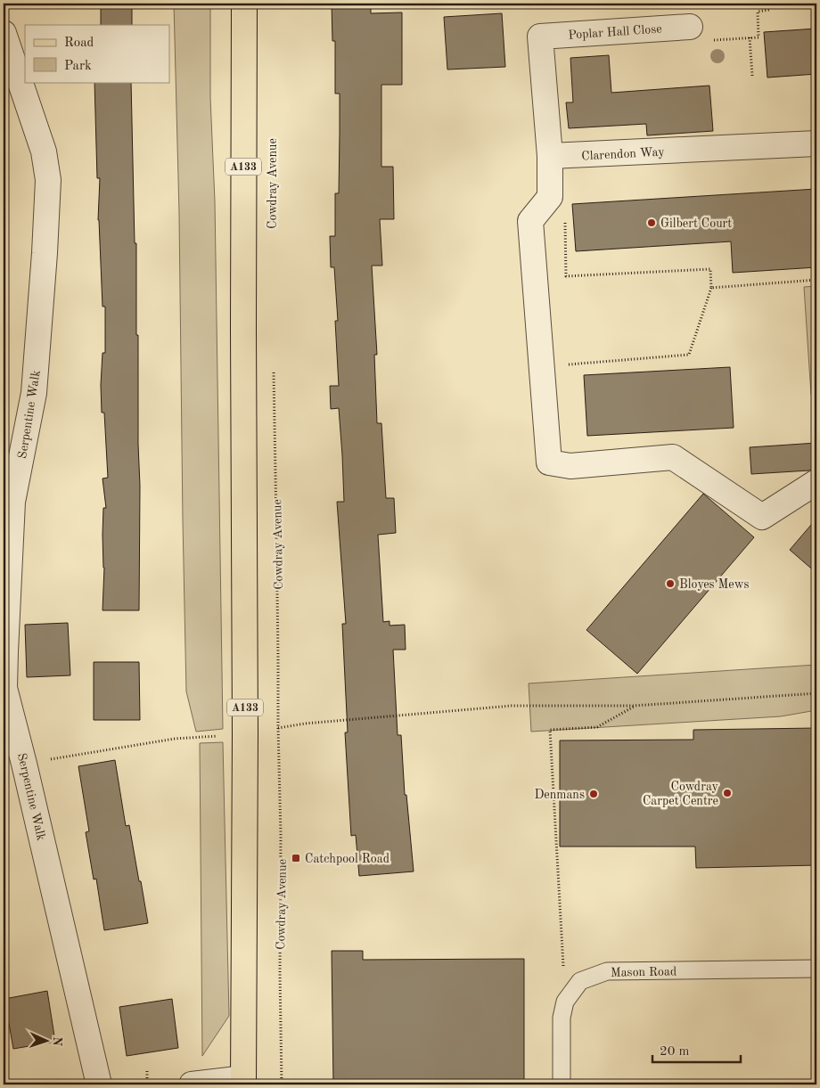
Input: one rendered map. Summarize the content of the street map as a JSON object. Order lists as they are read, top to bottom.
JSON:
{
  "streets": {
    "main road": ["A133"],
    "street": ["Poplar Hall Close", "Clarendon Way", "Serpentine Walk"],
    "lane": ["Mason Road"],
    "path": ["Cowdray Avenue"]
  },
  "crossings": [
    ["Poplar Hall Close", "Clarendon Way"]
  ],
  "places": {
    "other": [
      "Gilbert Court",
      "Bloyes Mews",
      "Cowdray Carpet Centre",
      "Denmans"
    ],
    "transit": ["Catchpool Road"]
  },
  "legend": ["Road", "Park"],
  "scale_bar": "20 m",
  "north": "right"
}
